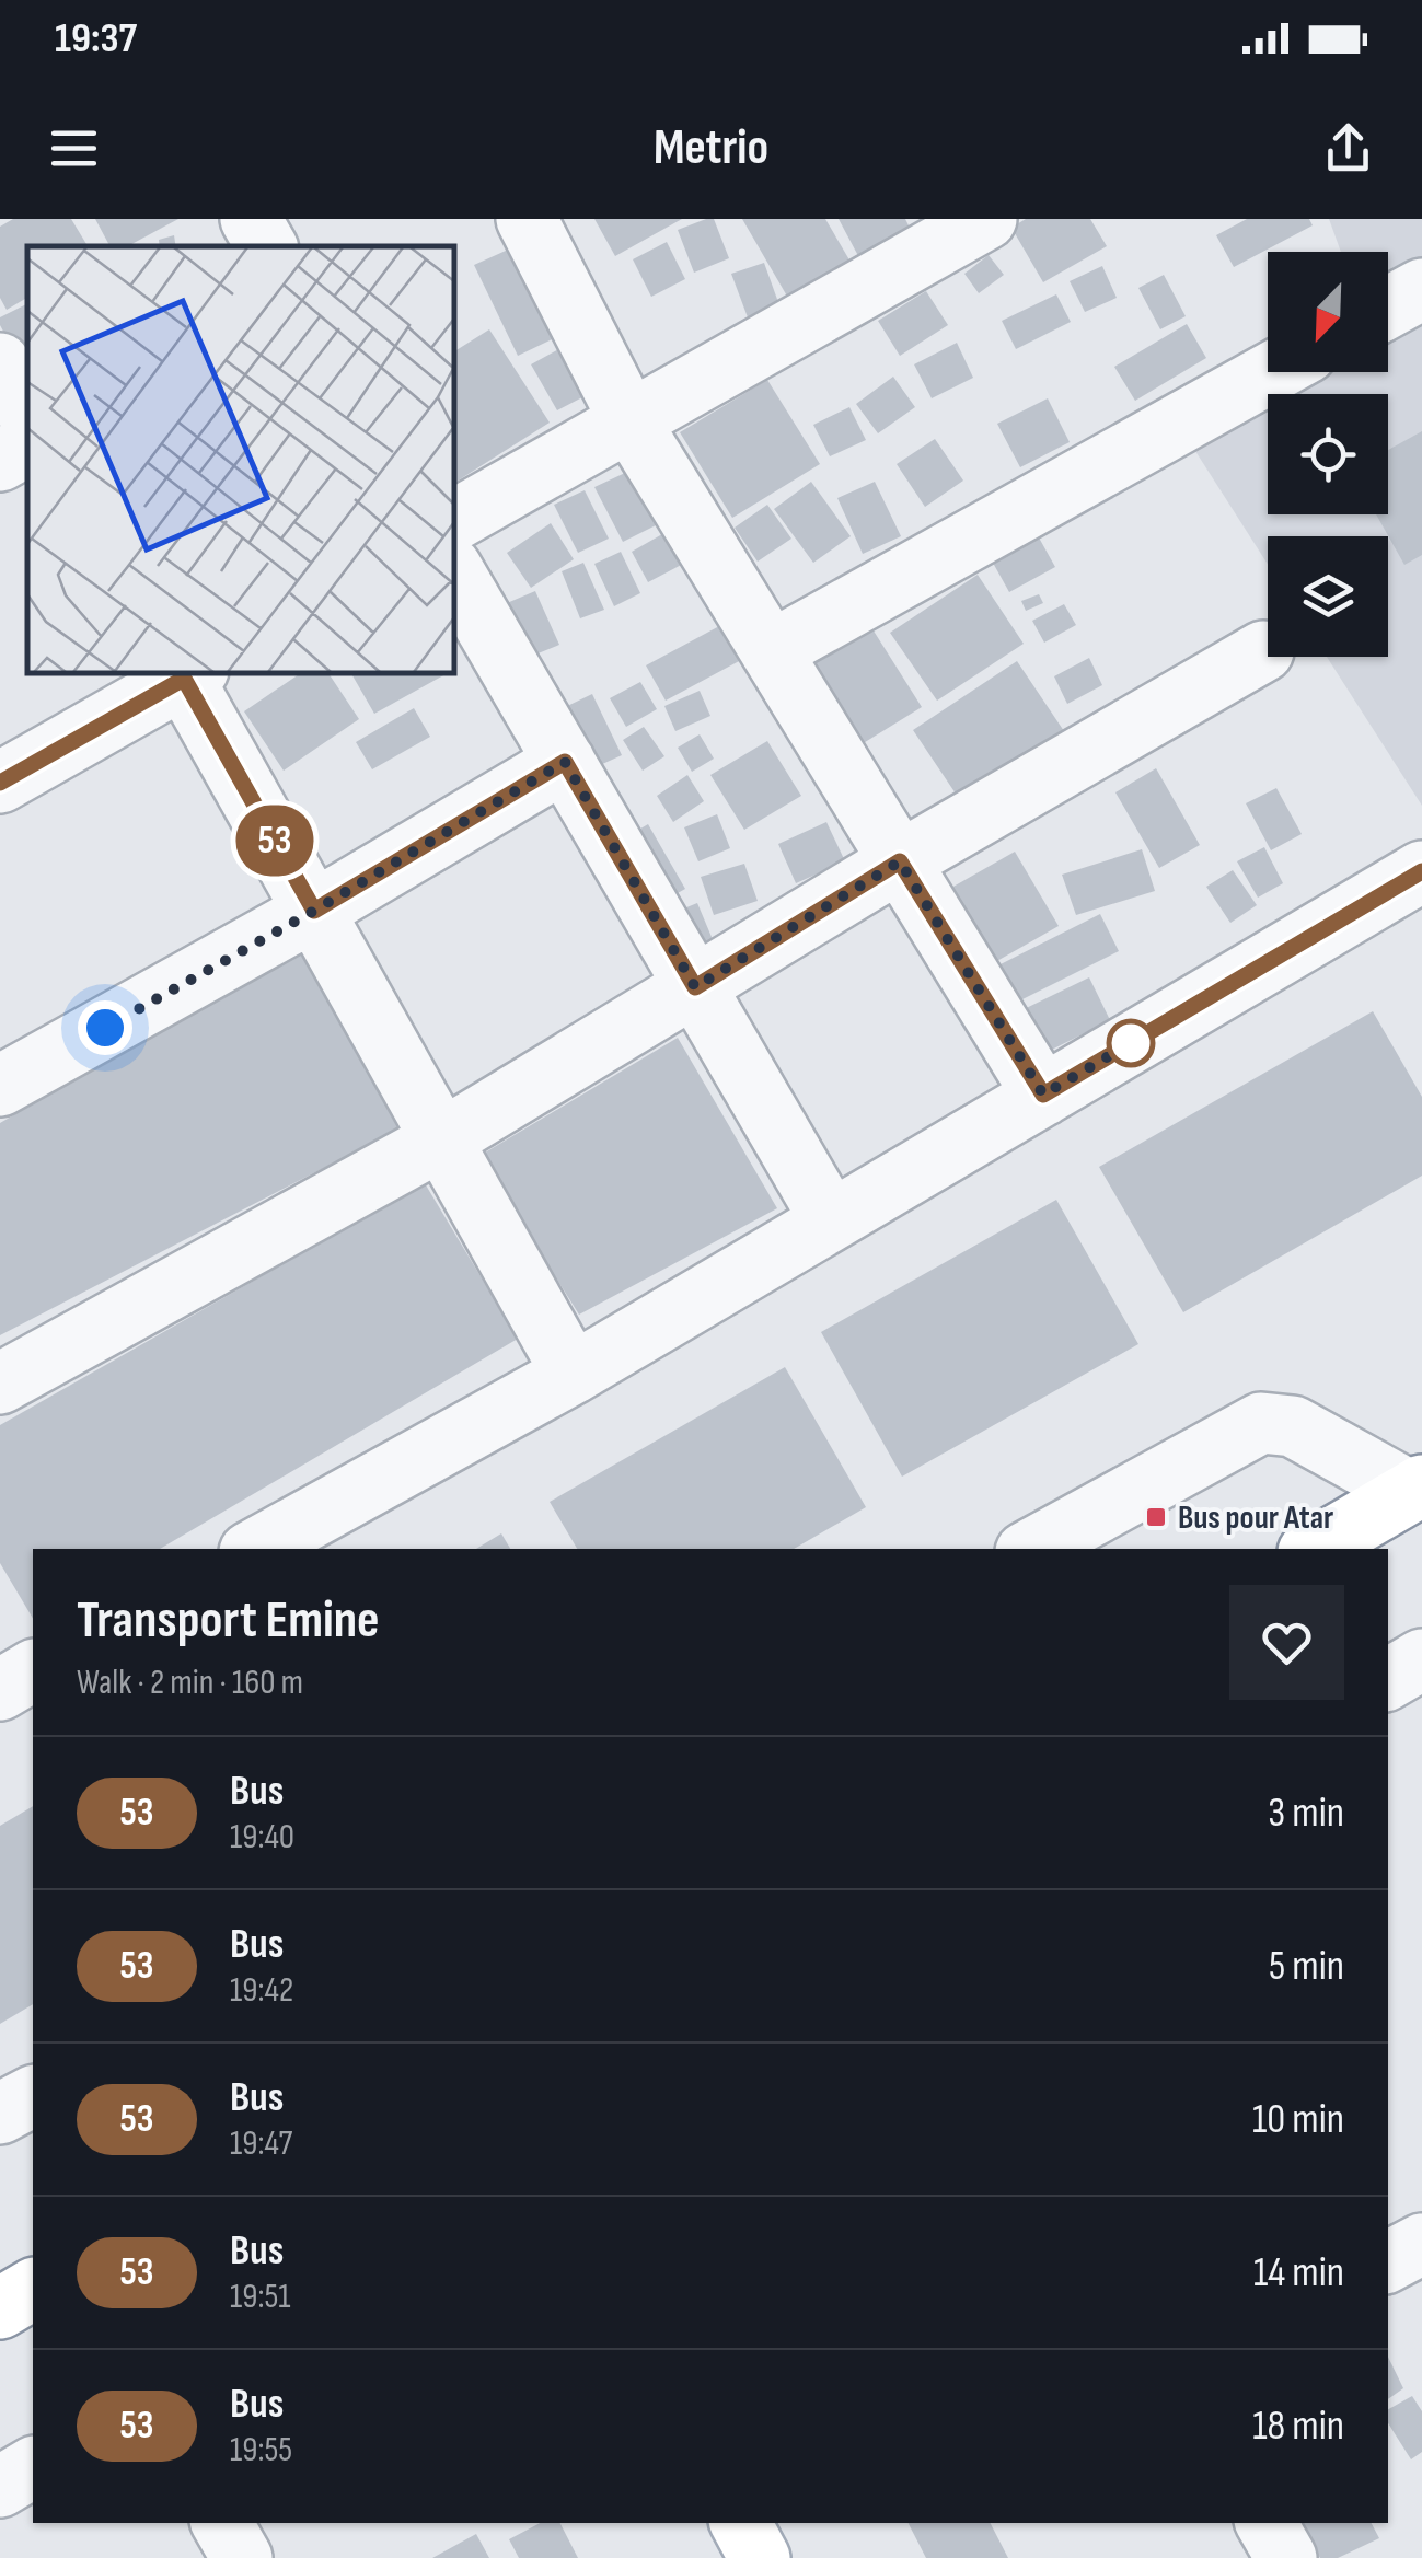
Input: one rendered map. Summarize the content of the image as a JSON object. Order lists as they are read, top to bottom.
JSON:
{
  "places": {
    "transit": ["Bus pour Atar"]
  },
  "lines": ["bus line 53"],
  "north": "bottom left",
  "page": {
    "status": "19:37",
    "header": "Metrio",
    "on_map": "53",
    "heading": ["Transport Emine", "Walk · 2 min · 160 m"],
    "list": [
      {
        "mark": "53",
        "name": "Bus",
        "note": "19:40",
        "value": "3 min"
      },
      {
        "mark": "53",
        "name": "Bus",
        "note": "19:42",
        "value": "5 min"
      },
      {
        "mark": "53",
        "name": "Bus",
        "note": "19:47",
        "value": "10 min"
      },
      {
        "mark": "53",
        "name": "Bus",
        "note": "19:51",
        "value": "14 min"
      },
      {
        "mark": "53",
        "name": "Bus",
        "note": "19:55",
        "value": "18 min"
      }
    ]
  }
}
